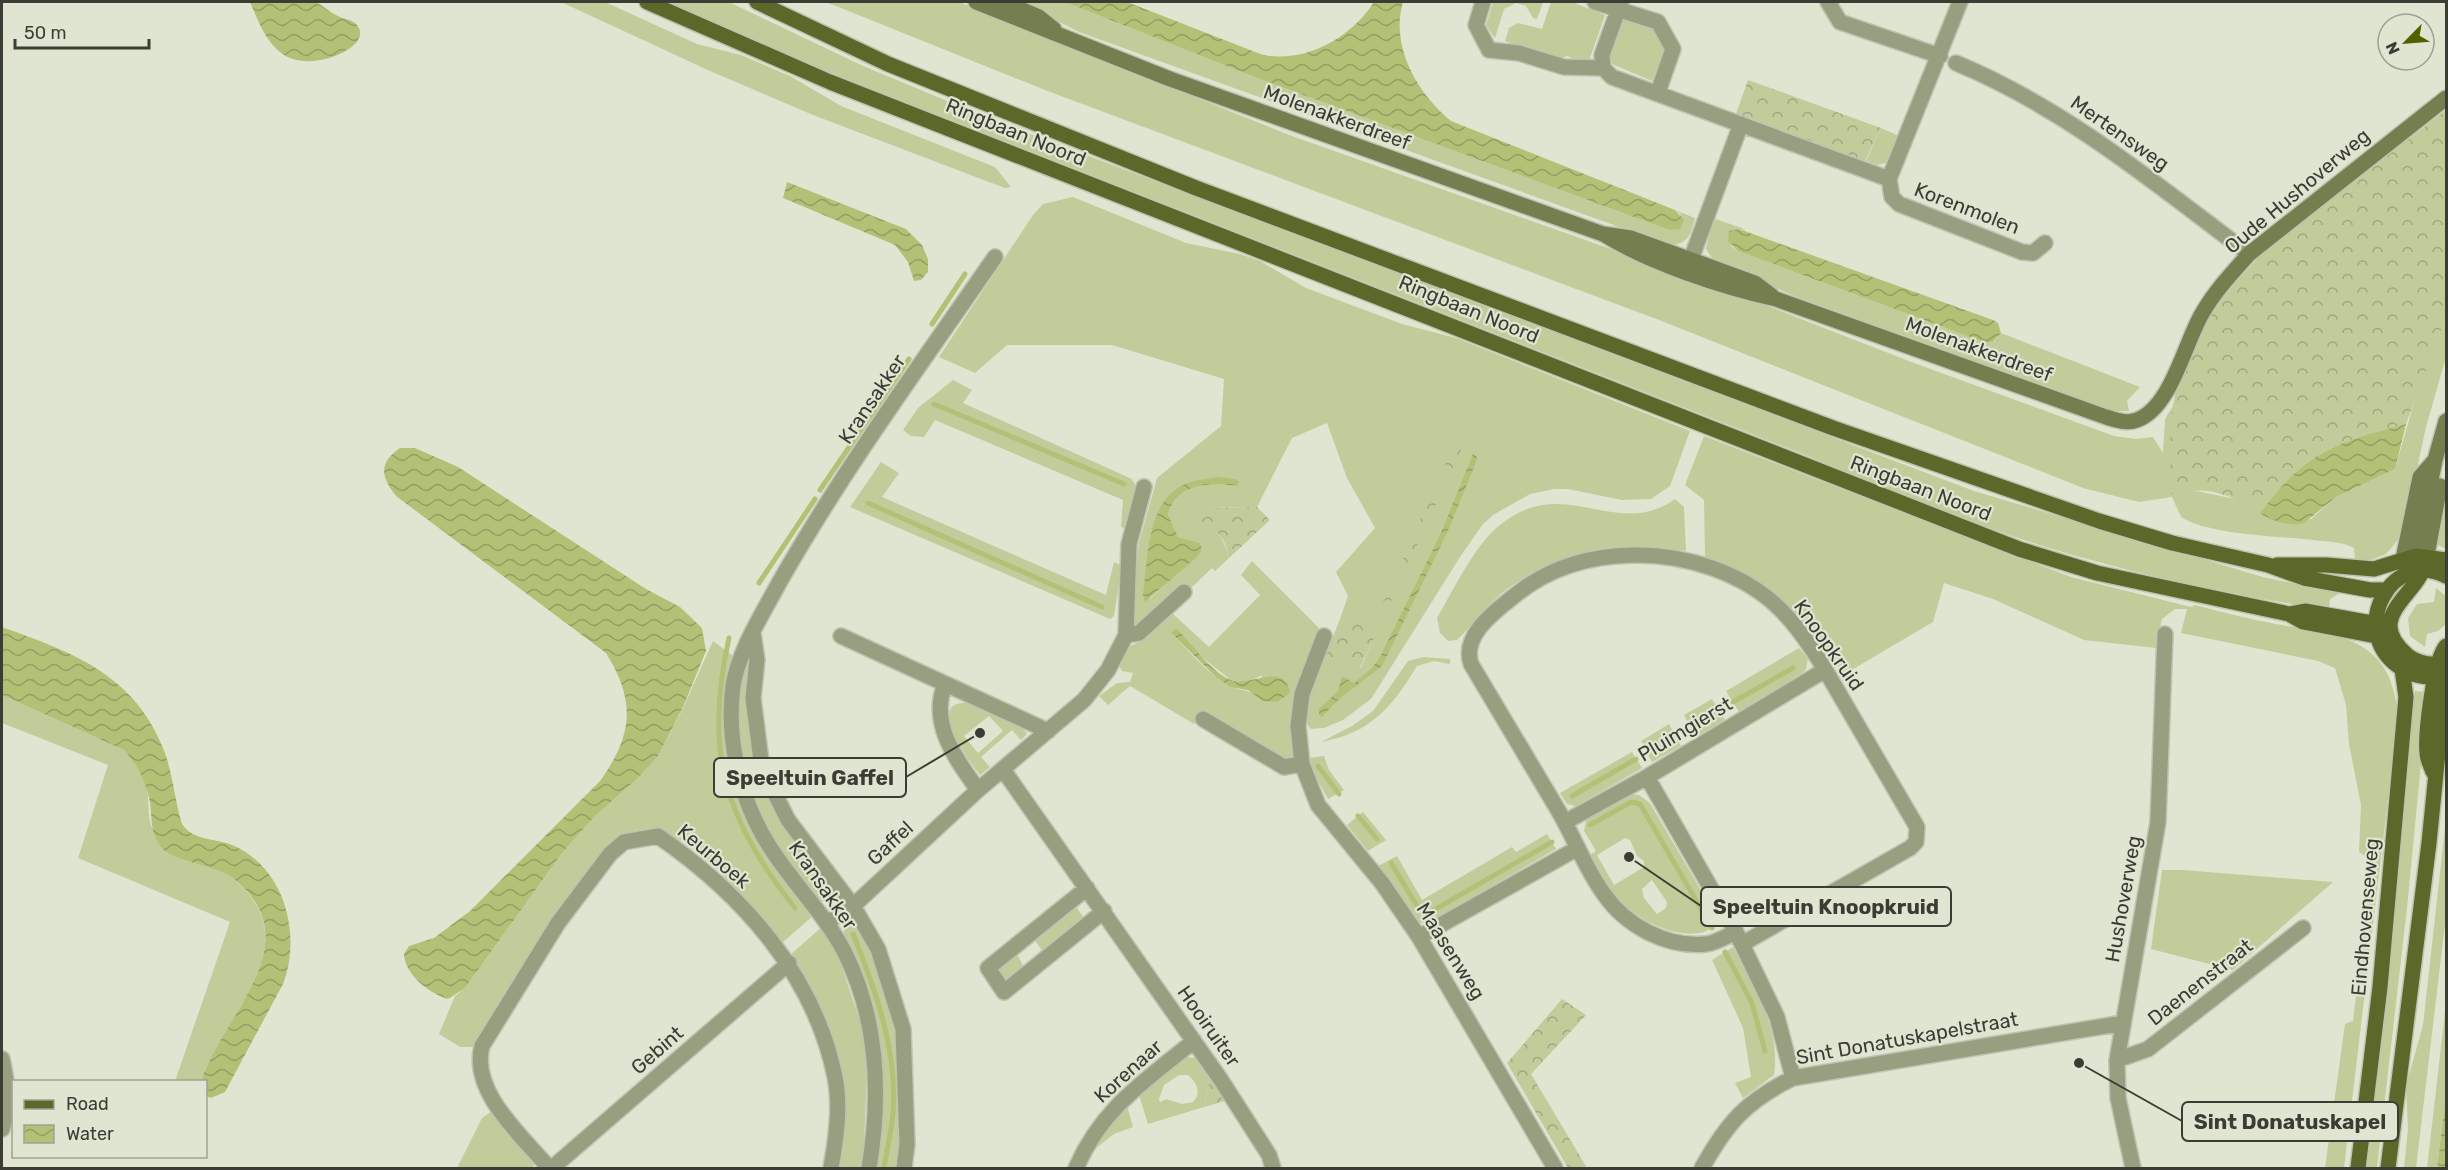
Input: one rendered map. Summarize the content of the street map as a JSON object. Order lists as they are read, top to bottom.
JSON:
{
  "streets": {
    "main road": ["Ringbaan Noord", "Eindhovenseweg"],
    "street": [
      "Molenakkerdreef",
      "Mertensweg",
      "Oude Hushoverweg",
      "Korenmolen",
      "Kransakker",
      "Knoopkruid",
      "Pluimgierst",
      "Gaffel",
      "Keurboek",
      "Hushoverweg",
      "Maasenweg",
      "Daenenstraat",
      "Hooiruiter",
      "Sint Donatuskapelstraat",
      "Gebint",
      "Korenaar"
    ]
  },
  "crossings": [
    ["Molenakkerdreef", "Oude Hushoverweg"],
    ["Mertensweg", "Oude Hushoverweg"],
    ["Kransakker", "Gaffel"],
    ["Knoopkruid", "Pluimgierst"],
    ["Gaffel", "Hooiruiter"],
    ["Keurboek", "Gebint"],
    ["Hushoverweg", "Daenenstraat"],
    ["Hushoverweg", "Sint Donatuskapelstraat"],
    ["Hooiruiter", "Korenaar"]
  ],
  "places": ["Speeltuin Gaffel", "Speeltuin Knoopkruid", "Sint Donatuskapel"],
  "legend": ["Road", "Water"],
  "scale_bar": "50 m",
  "north": "bottom left"
}
